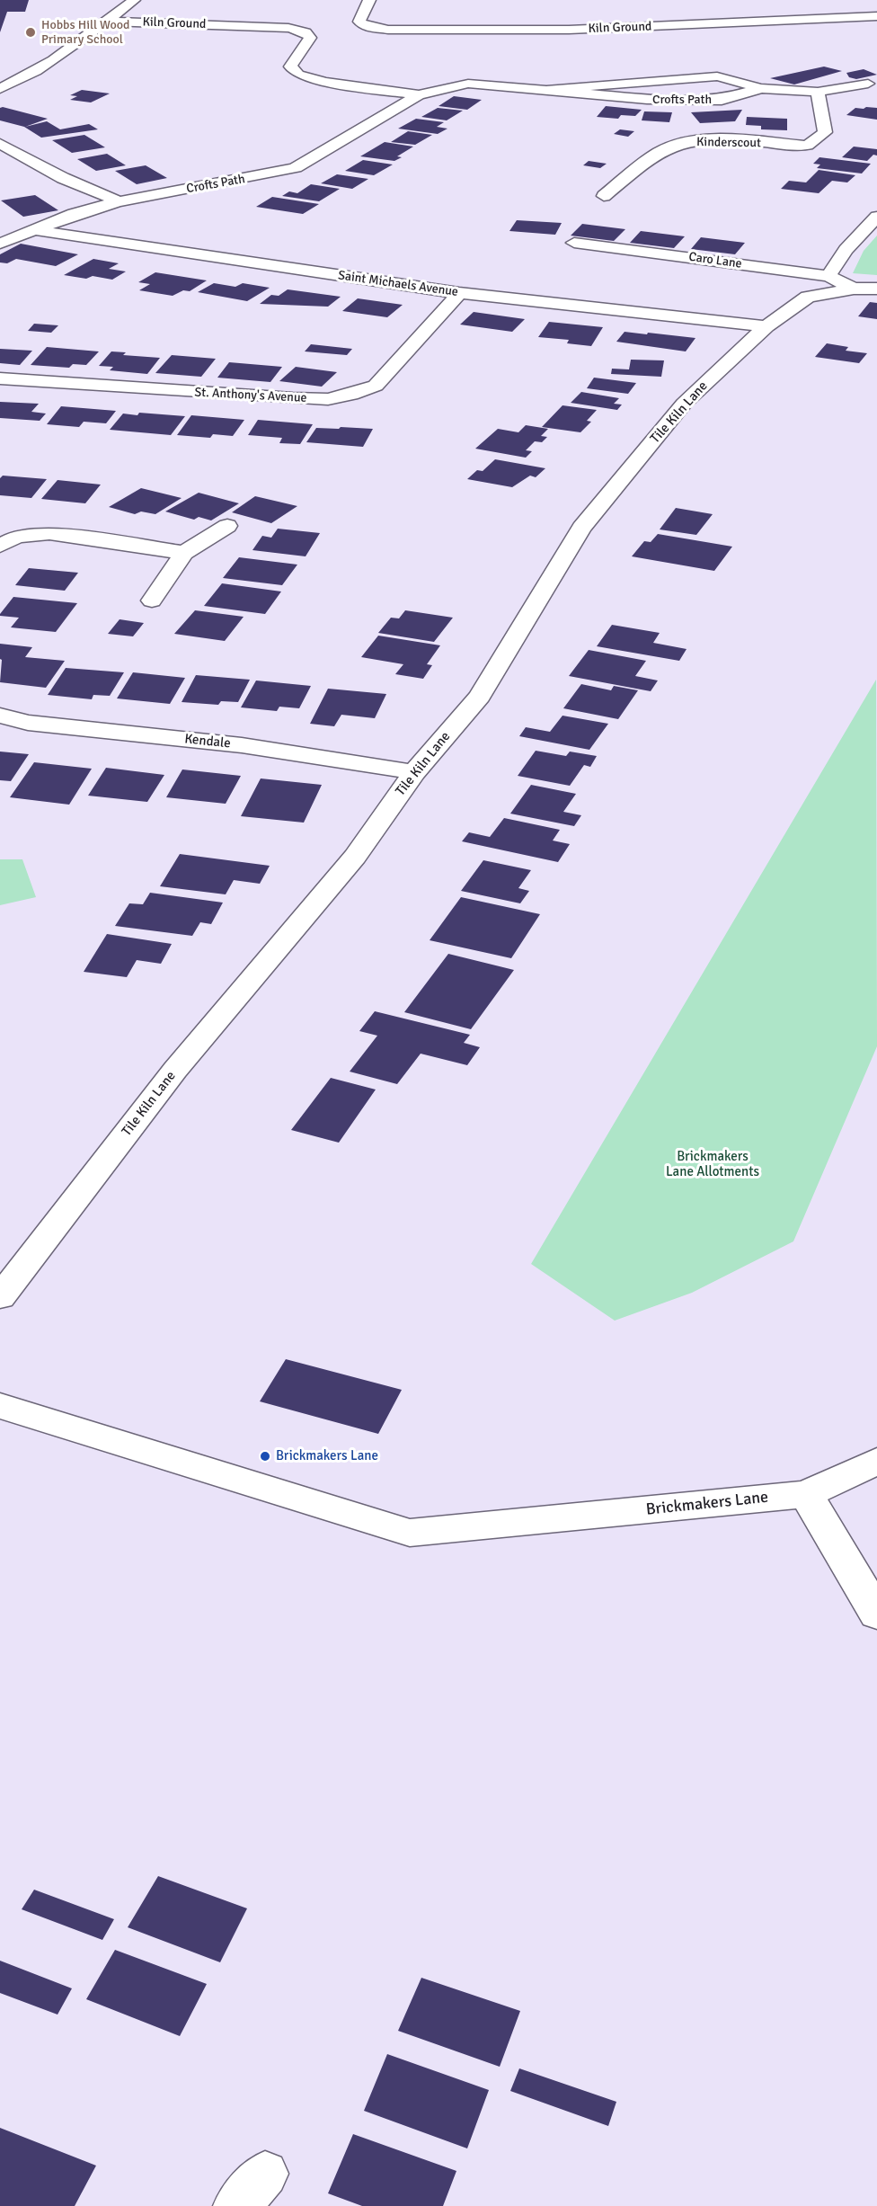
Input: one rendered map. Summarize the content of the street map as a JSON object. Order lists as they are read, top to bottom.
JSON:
{
  "streets": {
    "street": [
      "Kiln Ground",
      "Crofts Path",
      "Kinderscout",
      "Caro Lane",
      "Saint Michaels Avenue",
      "St. Anthony's Avenue",
      "Tile Kiln Lane",
      "Kendale",
      "Brickmakers Lane"
    ]
  },
  "crossings": [
    ["Kiln Ground", "Crofts Path"],
    ["Crofts Path", "Saint Michaels Avenue"],
    ["Caro Lane", "Tile Kiln Lane"],
    ["Saint Michaels Avenue", "St. Anthony's Avenue"],
    ["Saint Michaels Avenue", "Tile Kiln Lane"],
    ["Tile Kiln Lane", "Kendale"]
  ],
  "parks": ["Brickmakers Lane Allotments"],
  "places": ["Hobbs Hill Wood Primary School", "Brickmakers Lane"]
}
